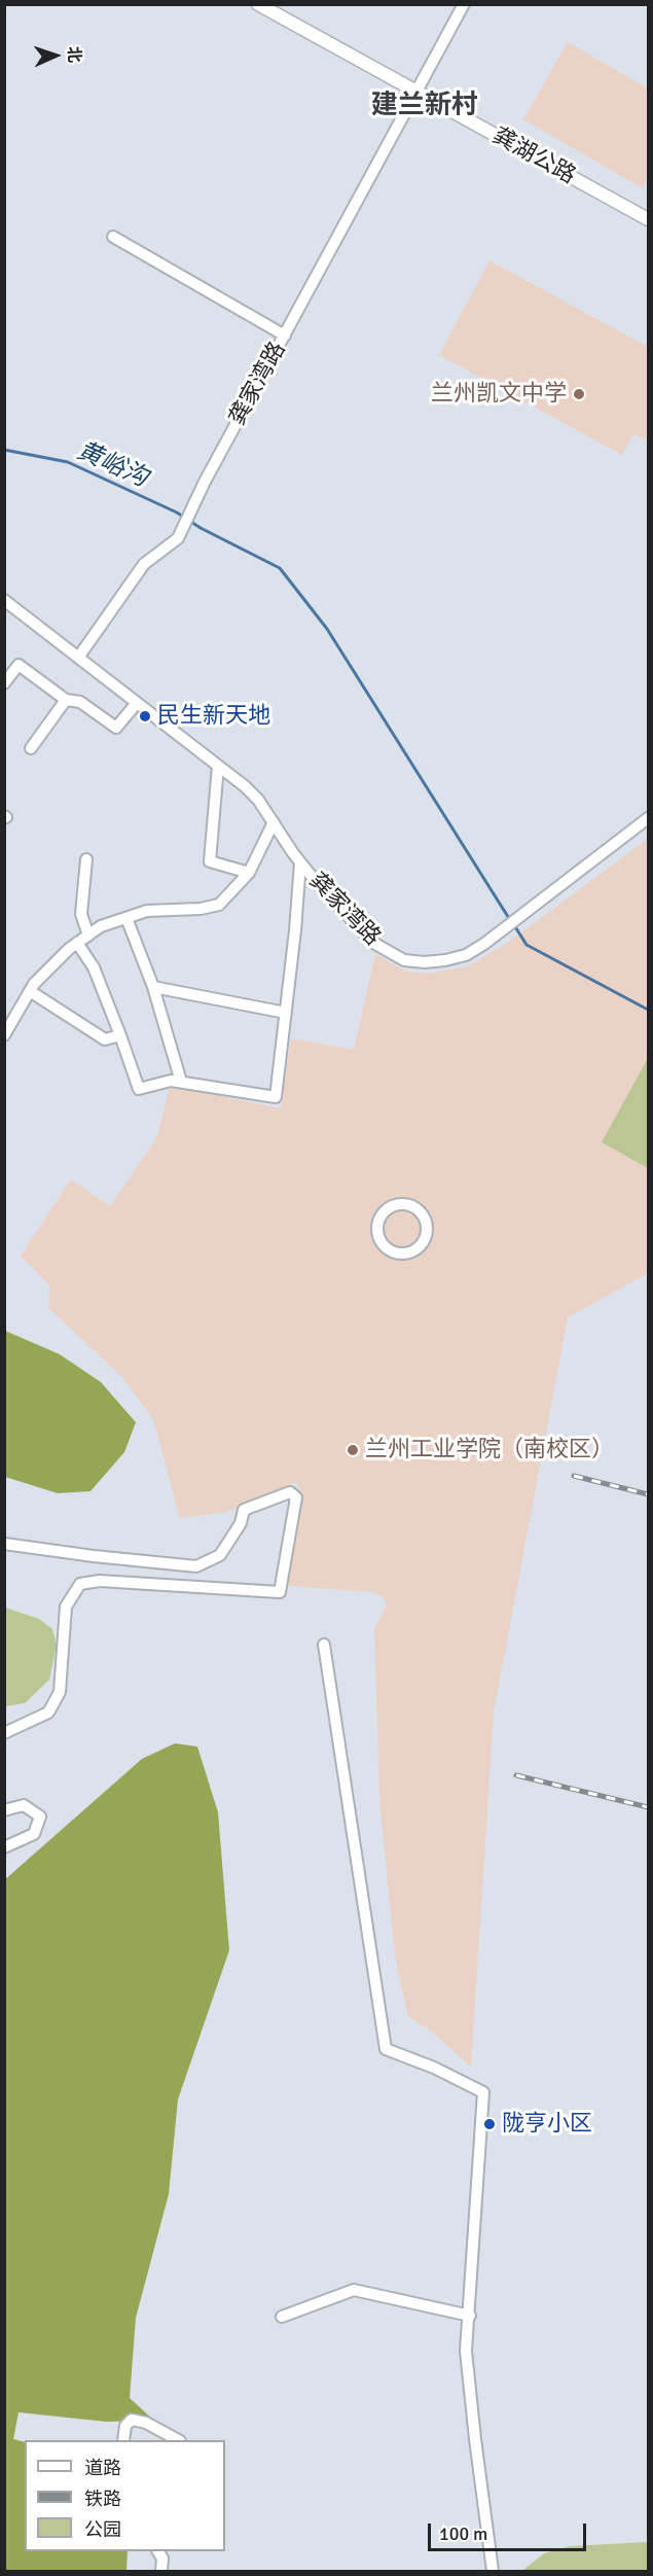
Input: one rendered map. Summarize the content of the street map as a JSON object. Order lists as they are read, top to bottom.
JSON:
{
  "streets": {
    "main road": ["龚湖公路"],
    "street": ["龚家湾路"]
  },
  "crossings": [
    ["龚湖公路", "龚家湾路"]
  ],
  "districts": ["建兰新村"],
  "water": ["黄峪沟"],
  "places": [
    "兰州凯文中学",
    "民生新天地",
    "兰州工业学院（南校区）",
    "陇亨小区"
  ],
  "legend": ["道路", "铁路", "公园"],
  "scale_bar": "100 m",
  "north": "right"
}
